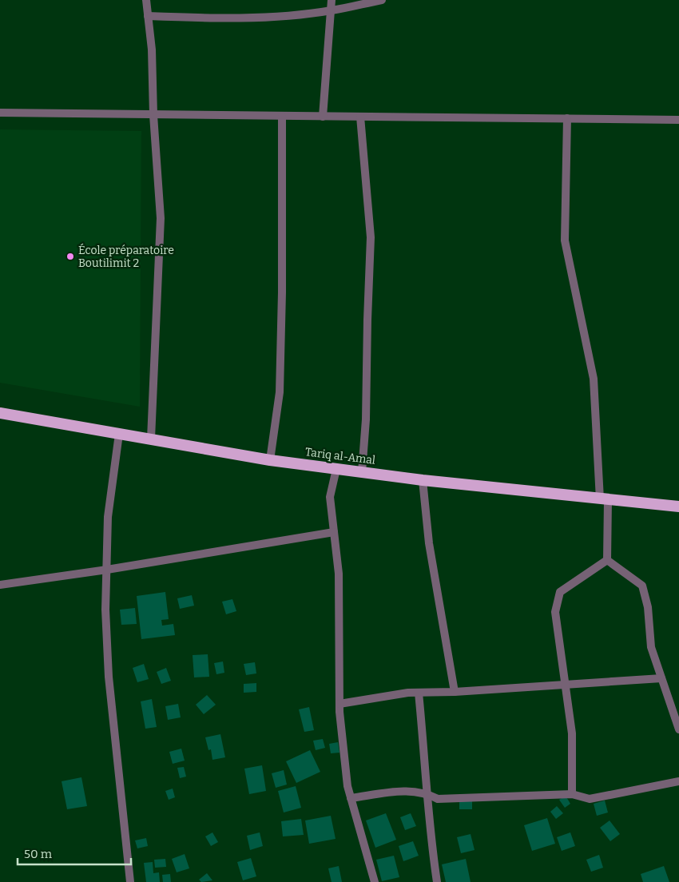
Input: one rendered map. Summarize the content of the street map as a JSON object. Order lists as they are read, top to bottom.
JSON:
{
  "streets": {
    "highway": ["Tariq al-Amal"]
  },
  "places": ["École préparatoire Boutilimit 2"],
  "scale_bar": "50 m"
}
